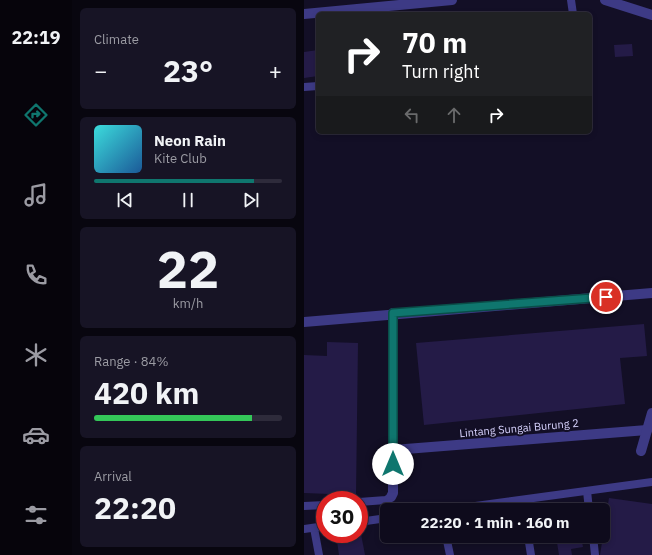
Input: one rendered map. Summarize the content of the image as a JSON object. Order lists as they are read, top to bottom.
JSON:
{
  "streets": {
    "street": ["Lintang Sungai Burung 2"]
  },
  "page": {
    "tabs": "22:19",
    "tile": [
      "Climate",
      ["22", "km/h"],
      ["Range · 84%", "420 km"],
      ["Arrival", "22:20"]
    ],
    "turn": ["70 m", "Turn right"],
    "heat": ["−", "23°", "+"],
    "song": ["Neon Rain", "Kite Club"],
    "limit": "30",
    "trip": "22:20 · 1 min · 160 m"
  }
}
